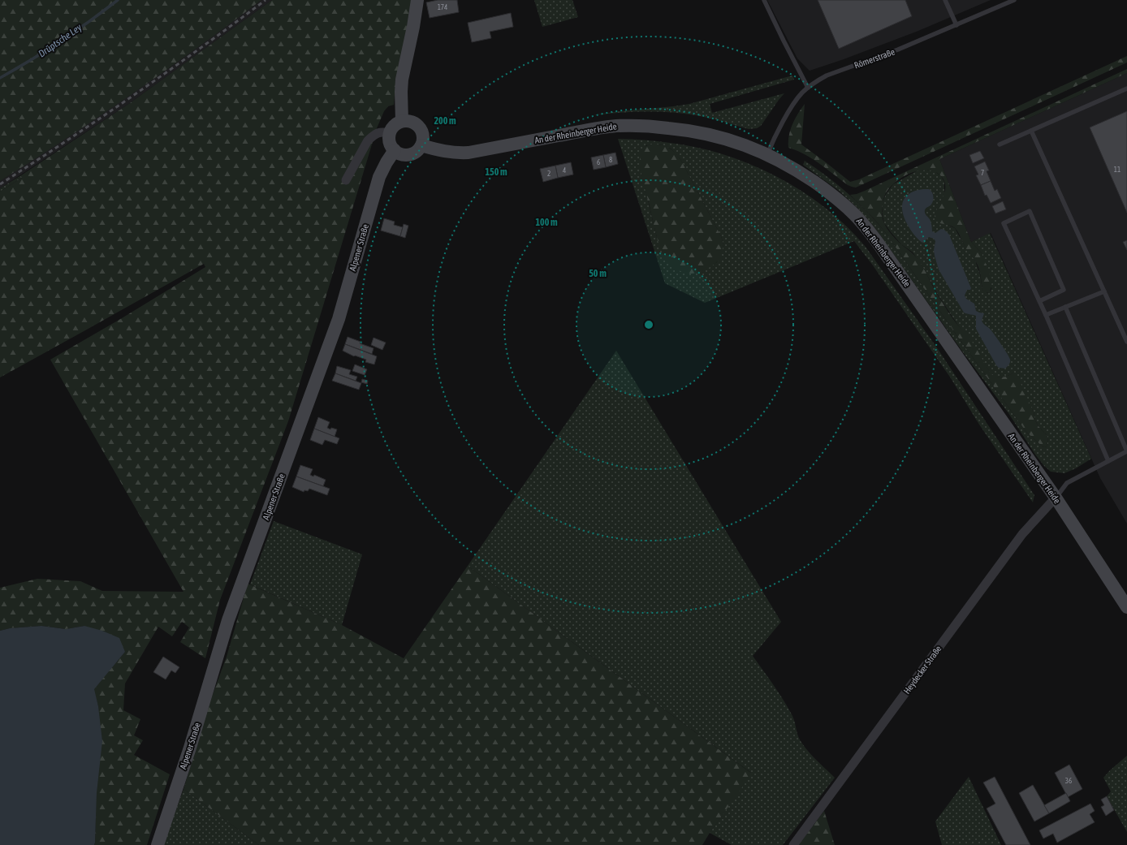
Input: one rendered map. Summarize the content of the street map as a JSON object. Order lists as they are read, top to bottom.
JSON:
{
  "streets": {
    "street": ["An der Rheinberger Heide", "Alpener Straße", "Heydecker Straße"],
    "lane": ["Römerstraße"]
  },
  "crossings": [
    ["Römerstraße", "An der Rheinberger Heide"],
    ["An der Rheinberger Heide", "Alpener Straße"],
    ["An der Rheinberger Heide", "Heydecker Straße"]
  ],
  "water": ["Drüptsche Ley"],
  "house_numbers": [
    "174",
    "8",
    "6",
    "11",
    "4",
    "7",
    "2",
    "36"
  ],
  "rings": [
    "200 m",
    "150 m",
    "100 m",
    "50 m"
  ]
}
